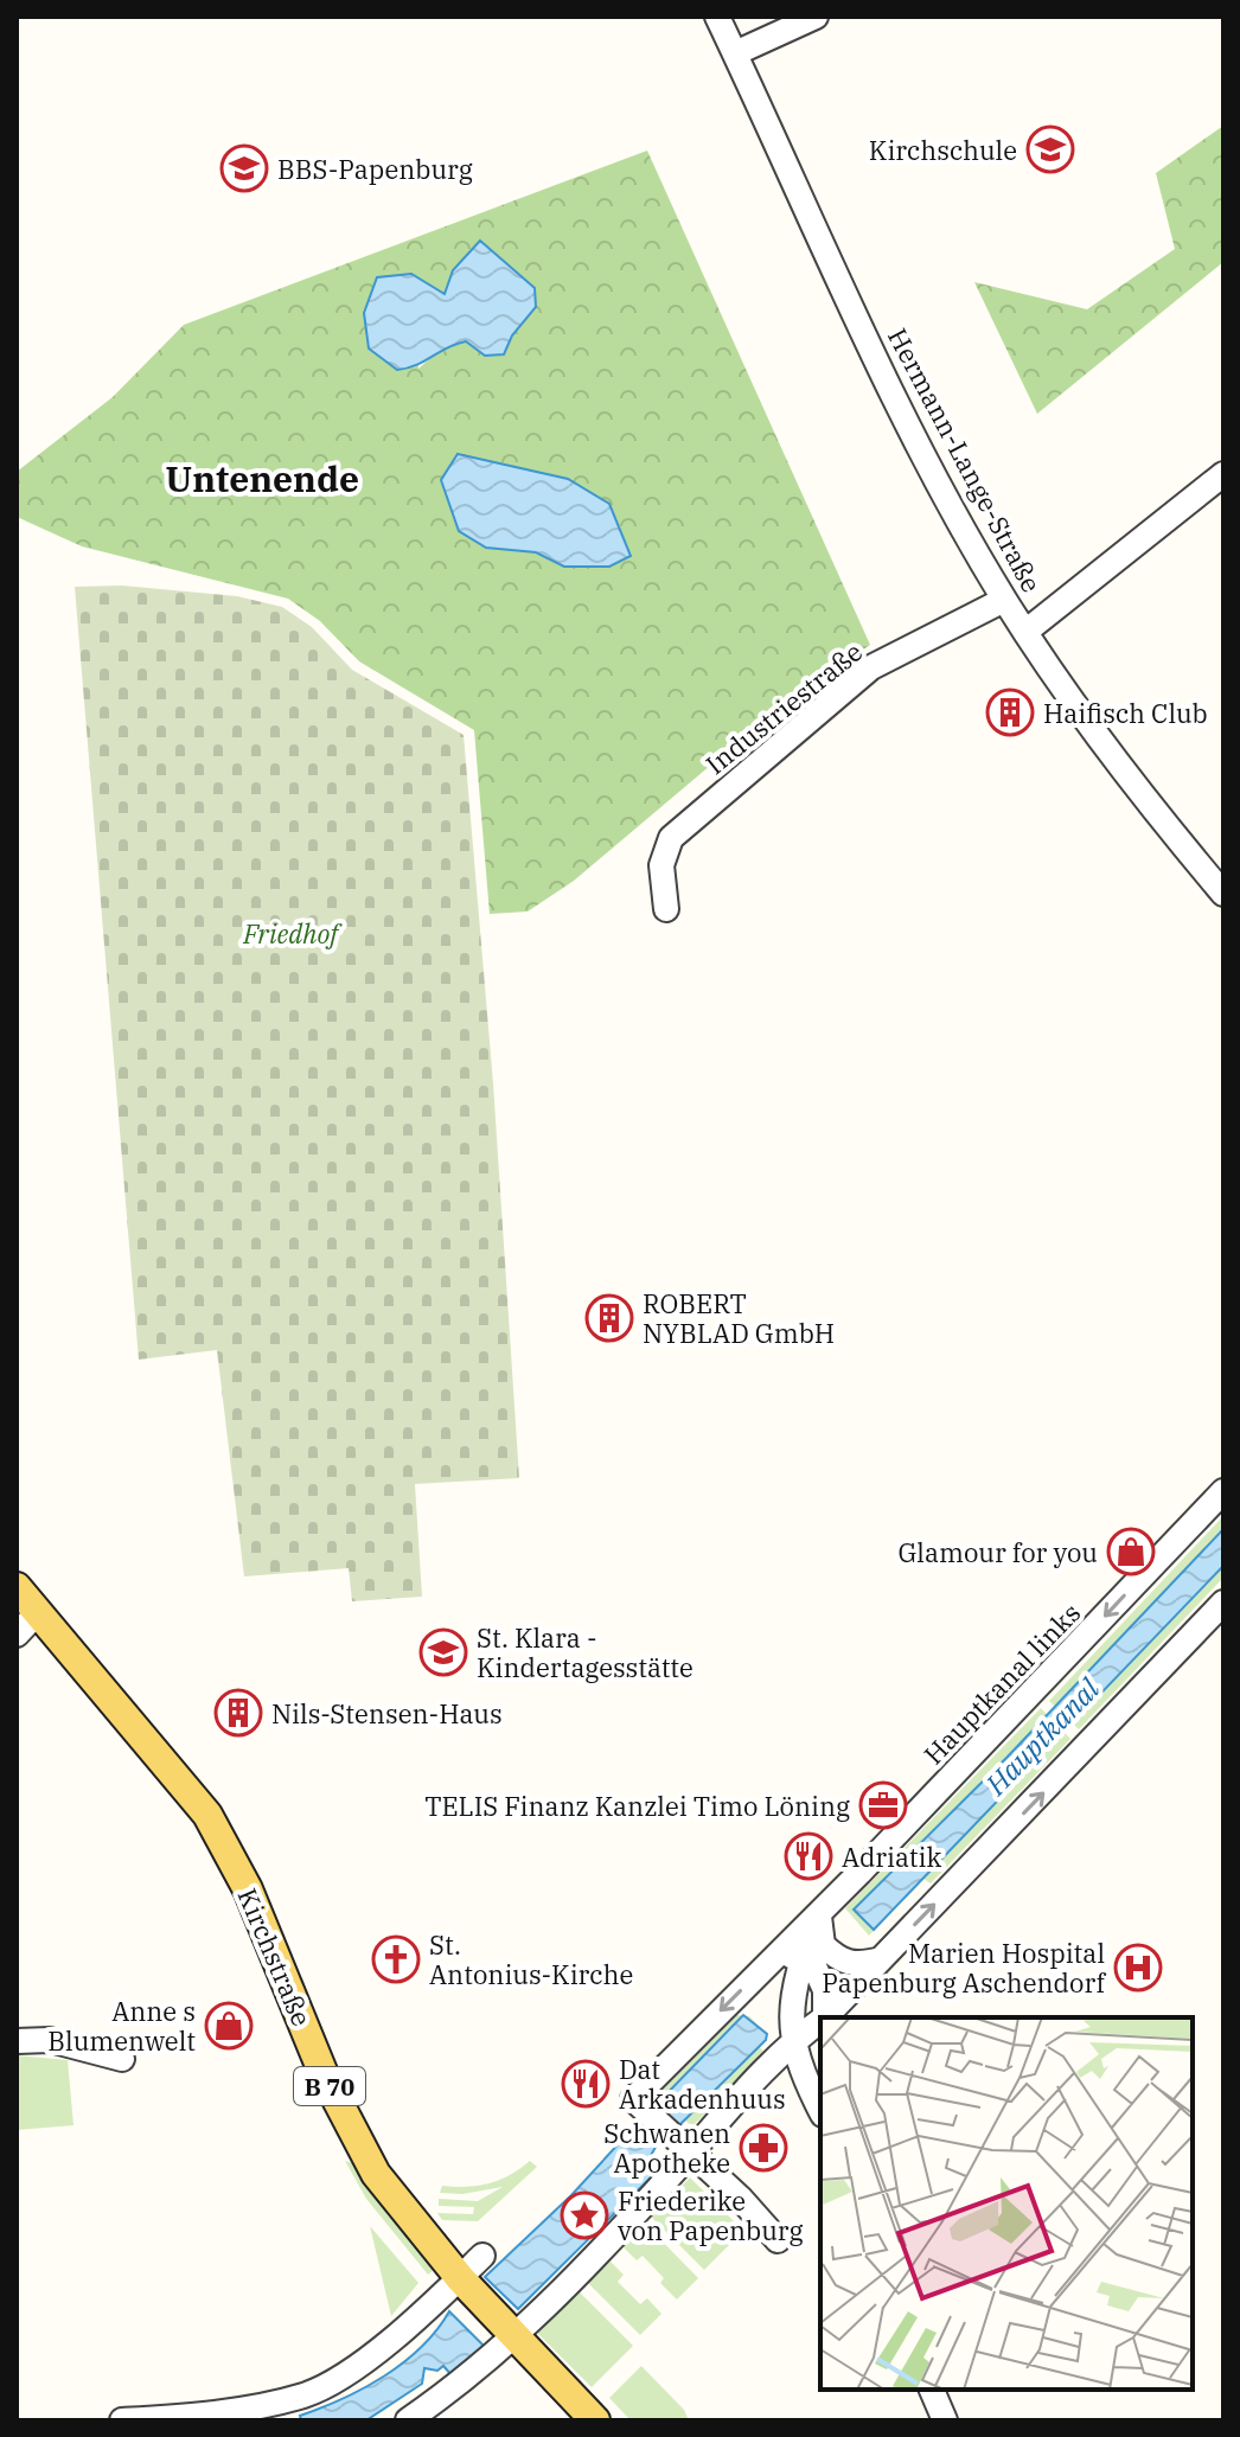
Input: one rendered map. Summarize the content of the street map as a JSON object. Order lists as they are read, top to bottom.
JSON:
{
  "streets": {
    "main road": ["Kirchstraße", "B 70"],
    "street": ["Hermann-Lange-Straße", "Industriestraße", "Hauptkanal links"]
  },
  "crossings": [
    ["Hermann-Lange-Straße", "Industriestraße"],
    ["Kirchstraße", "B 70"]
  ],
  "districts": ["Untenende"],
  "water": ["Hauptkanal"],
  "parks": ["Friedhof"],
  "places": {
    "school or university": ["Kirchschule", "BBS-Papenburg", "St. Klara - Kindertagesstätte"],
    "building": ["Haifisch Club", "ROBERT NYBLAD GmbH", "Nils-Stensen-Haus"],
    "shop": ["Glamour for you", "Anne s Blumenwelt"],
    "office": ["TELIS Finanz Kanzlei Timo Löning"],
    "restaurant": ["Adriatik", "Dat Arkadenhuus"],
    "church": ["St. Antonius-Kirche"],
    "hospital": ["Marien Hospital Papenburg Aschendorf"],
    "pharmacy": ["Schwanen Apotheke"],
    "place": ["Friederike von Papenburg"]
  }
}
